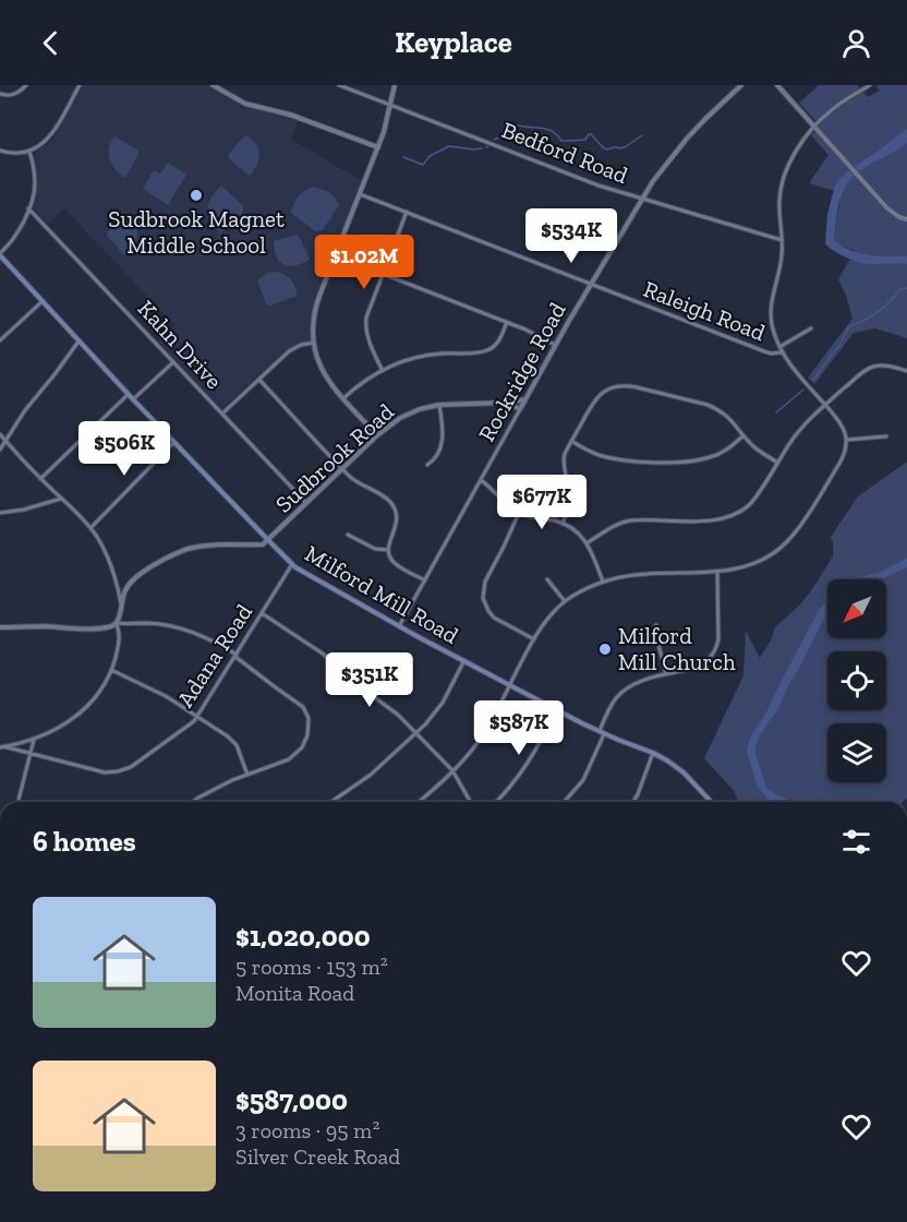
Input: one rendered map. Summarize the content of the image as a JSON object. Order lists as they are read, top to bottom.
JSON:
{
  "streets": {
    "main road": ["Milford Mill Road"],
    "street": [
      "Bedford Road",
      "Raleigh Road",
      "Kahn Drive",
      "Rockridge Road",
      "Sudbrook Road",
      "Adana Road"
    ]
  },
  "crossings": [
    ["Bedford Road", "Rockridge Road"],
    ["Raleigh Road", "Rockridge Road"],
    ["Kahn Drive", "Sudbrook Road"],
    ["Rockridge Road", "Sudbrook Road"],
    ["Rockridge Road", "Milford Mill Road"],
    ["Sudbrook Road", "Milford Mill Road"],
    ["Milford Mill Road", "Adana Road"]
  ],
  "places": ["Sudbrook Magnet Middle School", "Milford Mill Church"],
  "north": "bottom left",
  "page": {
    "header": "Keyplace",
    "price": [
      "$534K",
      "$1.02M",
      "$506K",
      "$677K",
      "$351K",
      "$587K"
    ],
    "heading": "6 homes",
    "list": [
      {
        "name": "$1,020,000",
        "note": "5 rooms · 153 m² · Monita Road"
      },
      {
        "name": "$587,000",
        "note": "3 rooms · 95 m² · Silver Creek Road"
      }
    ]
  }
}
